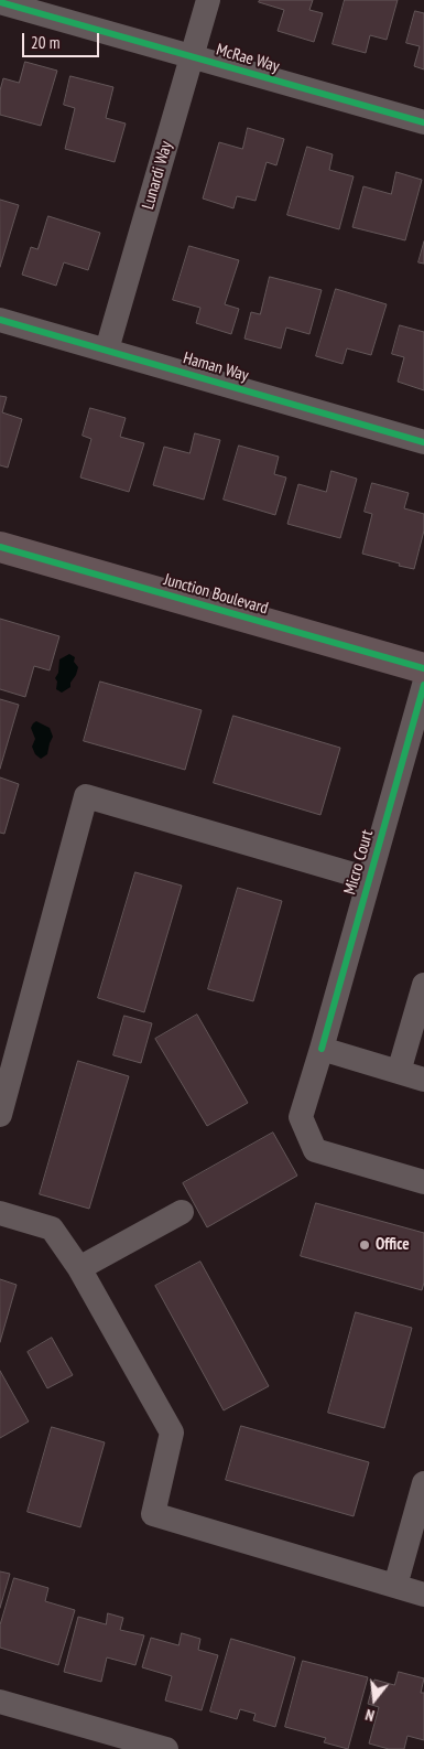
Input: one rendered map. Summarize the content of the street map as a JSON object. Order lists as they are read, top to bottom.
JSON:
{
  "streets": {
    "main road": ["Junction Boulevard"],
    "street": [
      "McRae Way",
      "Lunardi Way",
      "Haman Way",
      "Micro Court"
    ]
  },
  "crossings": [
    ["McRae Way", "Lunardi Way"],
    ["Lunardi Way", "Haman Way"]
  ],
  "places": ["Office"],
  "scale_bar": "20 m",
  "north": "bottom"
}
